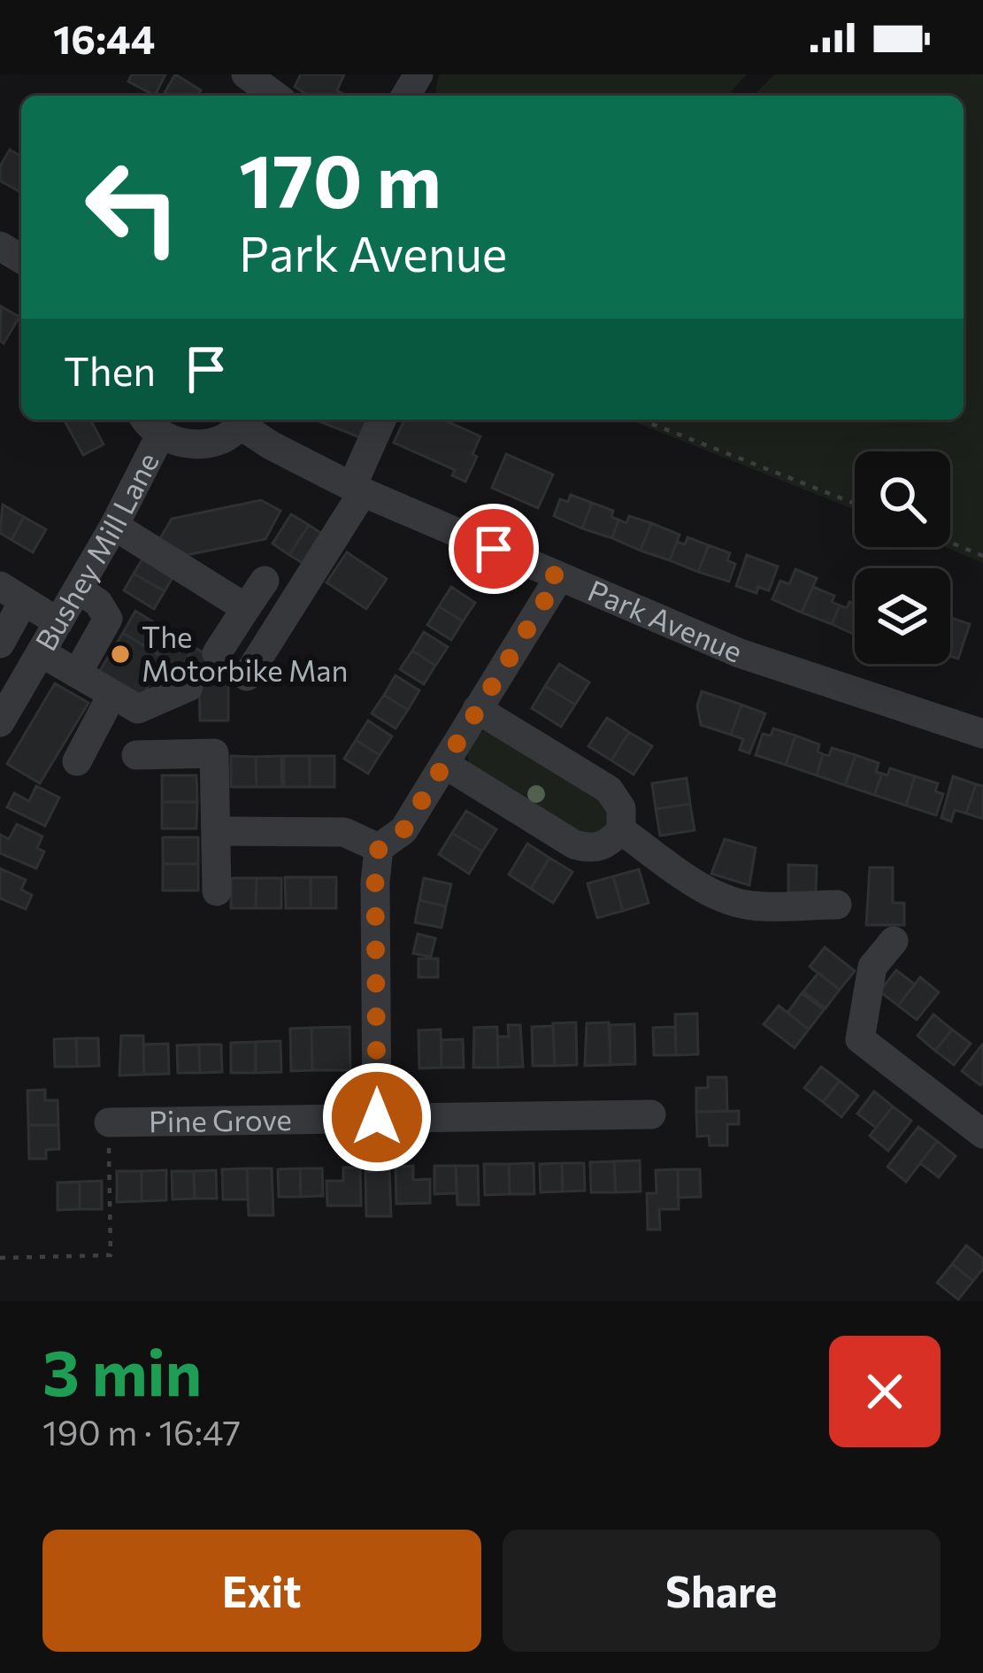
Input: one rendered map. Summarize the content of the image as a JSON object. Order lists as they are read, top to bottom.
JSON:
{
  "streets": {
    "street": ["Bushey Mill Lane", "Park Avenue", "Pine Grove"]
  },
  "places": ["The Motorbike Man"],
  "page": {
    "status": "16:44",
    "turn": ["170 m", "Park Avenue"],
    "then": "Then",
    "heading": ["3 min", "190 m · 16:47"],
    "buttons": ["Exit", "Share"]
  }
}
